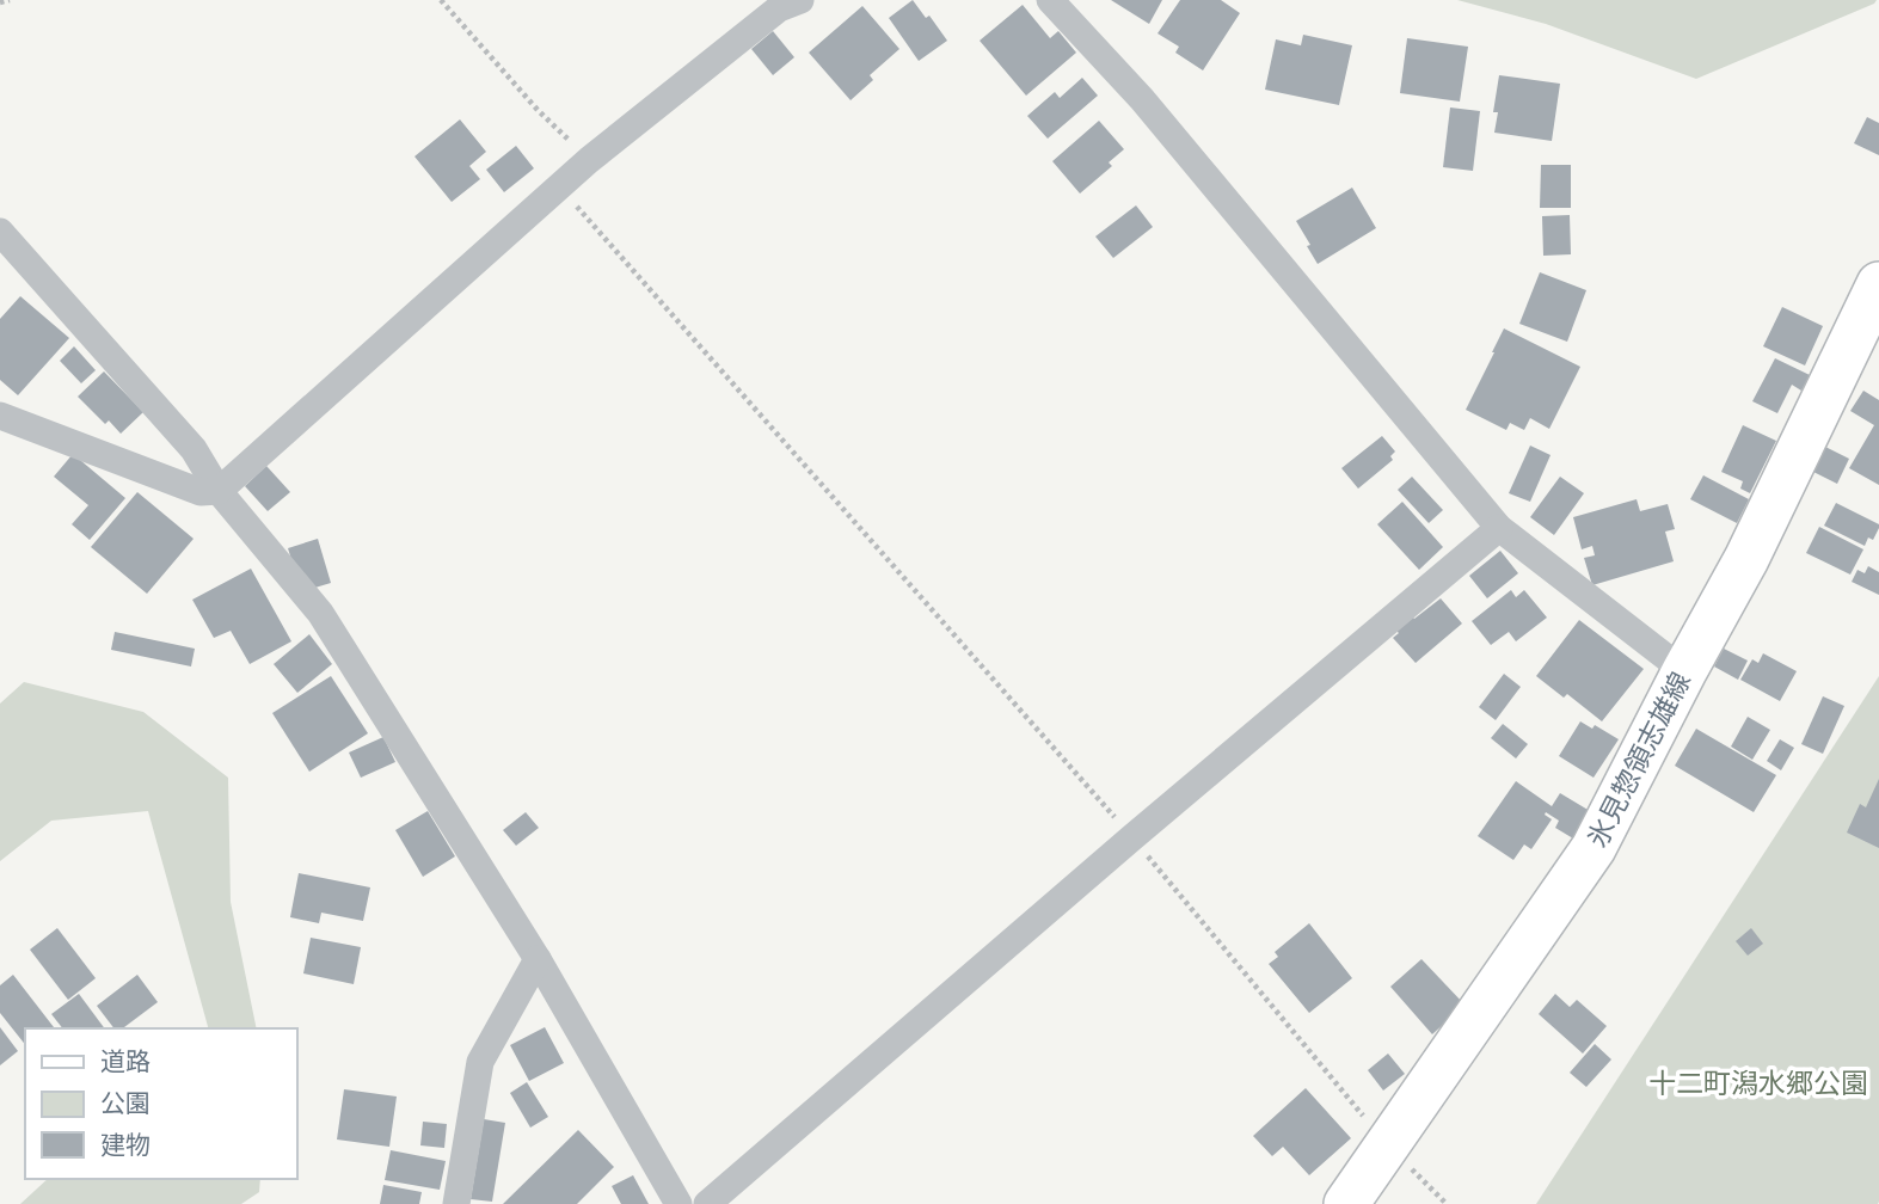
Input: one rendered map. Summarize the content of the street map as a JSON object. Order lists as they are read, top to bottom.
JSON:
{
  "streets": {
    "main road": ["氷見惣領志雄線"]
  },
  "parks": ["十二町潟水郷公園"],
  "legend": ["道路", "公園", "建物"]
}
